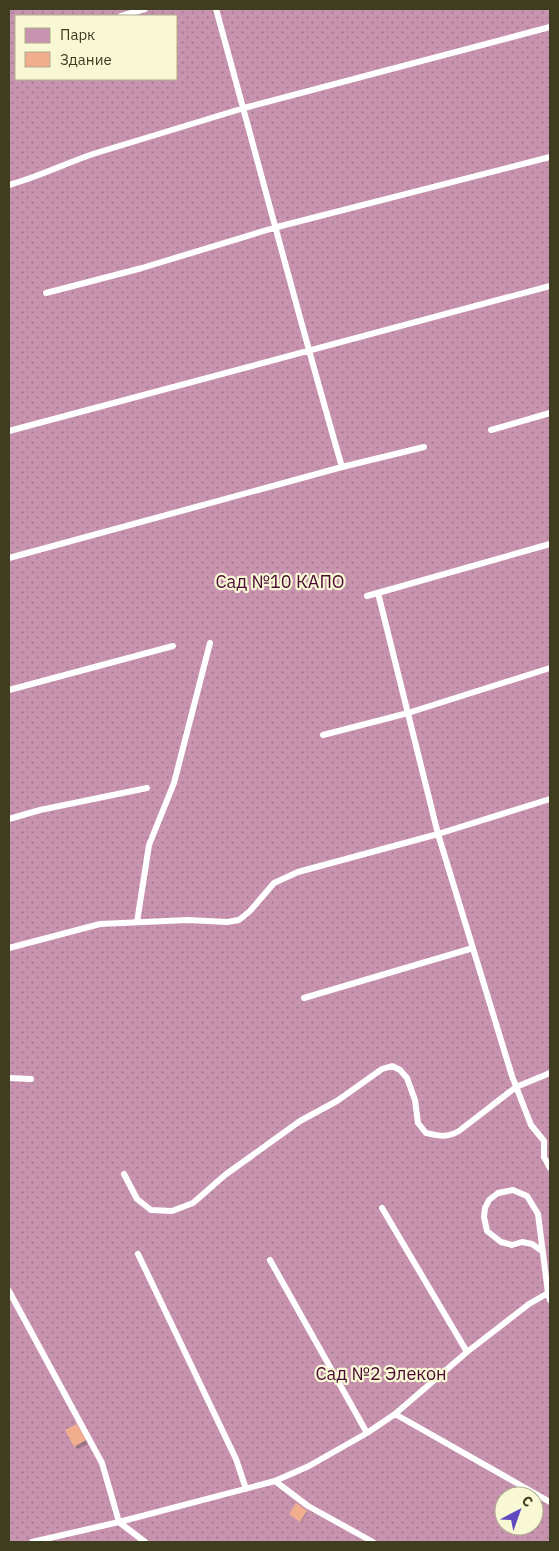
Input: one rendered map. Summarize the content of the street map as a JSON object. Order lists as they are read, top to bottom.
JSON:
{
  "parks": ["Сад №10 КАПО", "Сад №2 Элекон"],
  "legend": ["Парк", "Здание"],
  "north": "top right"
}
